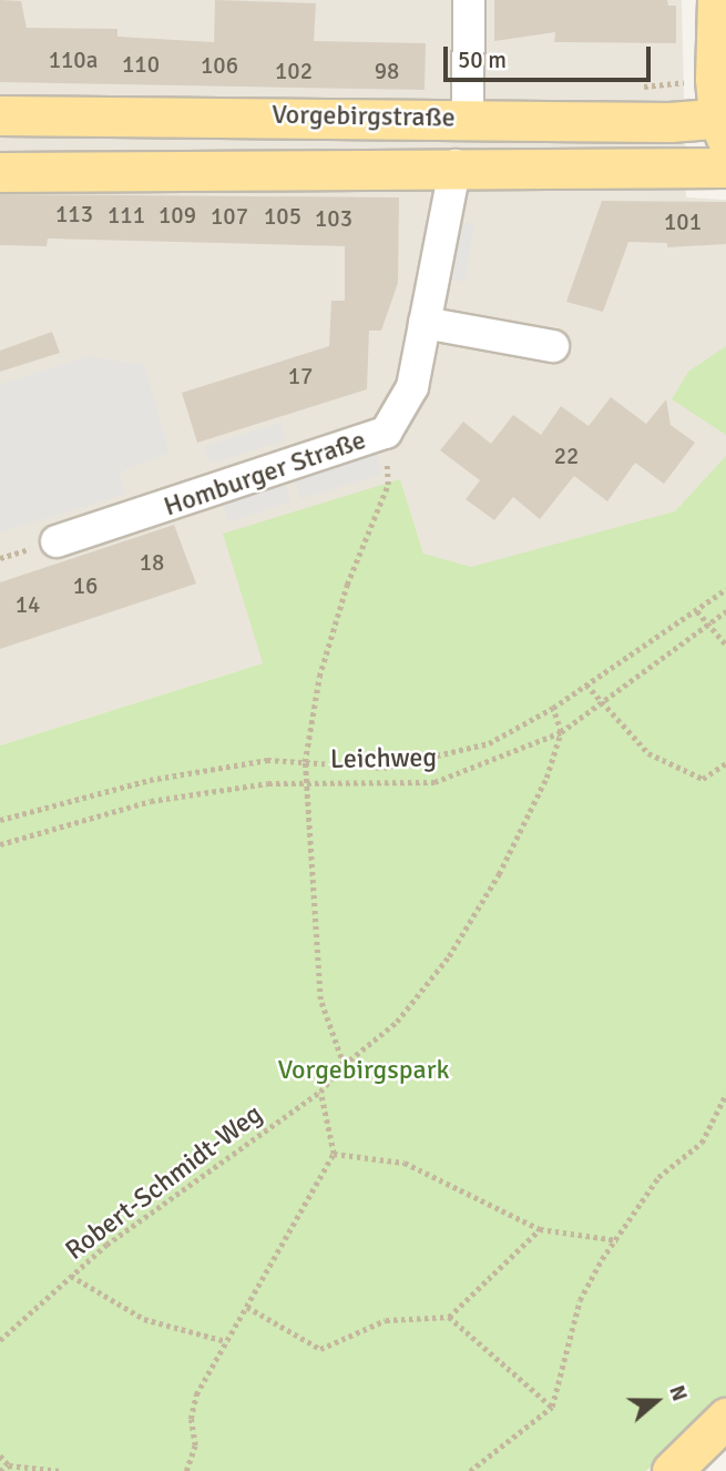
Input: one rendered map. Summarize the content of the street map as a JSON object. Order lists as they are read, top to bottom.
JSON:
{
  "streets": {
    "main road": ["Vorgebirgstraße"],
    "street": ["Homburger Straße"],
    "path": ["Leichweg", "Robert-Schmidt-Weg"]
  },
  "crossings": [
    ["Vorgebirgstraße", "Homburger Straße"],
    ["Leichweg", "Robert-Schmidt-Weg"]
  ],
  "parks": ["Vorgebirgspark"],
  "house_numbers": [
    "110a",
    "110",
    "106",
    "102",
    "98",
    "113",
    "111",
    "109",
    "107",
    "105",
    "103",
    "101",
    "17",
    "22",
    "18",
    "16",
    "14"
  ],
  "scale_bar": "50 m",
  "north": "right"
}
